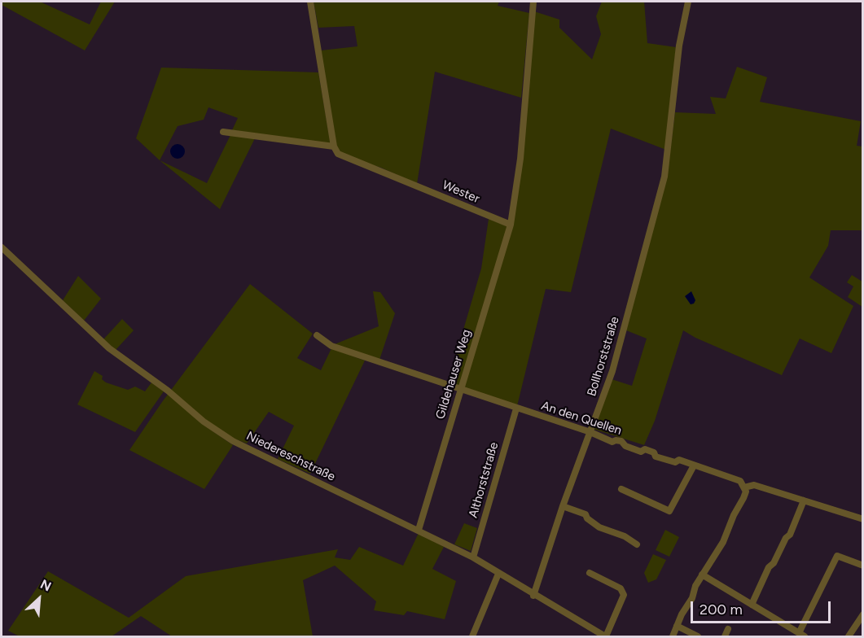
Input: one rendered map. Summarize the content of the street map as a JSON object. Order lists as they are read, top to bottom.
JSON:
{
  "streets": {
    "street": [
      "Wester",
      "Bollhorststraße",
      "Gildehauser Weg",
      "An den Quellen",
      "Niedereschstraße",
      "Althorststraße"
    ]
  },
  "crossings": [
    ["Wester", "Gildehauser Weg"],
    ["Bollhorststraße", "An den Quellen"],
    ["Bollhorststraße", "Niedereschstraße"],
    ["Gildehauser Weg", "An den Quellen"],
    ["Gildehauser Weg", "Niedereschstraße"],
    ["An den Quellen", "Althorststraße"],
    ["Niedereschstraße", "Althorststraße"]
  ],
  "scale_bar": "200 m",
  "north": "top right"
}
